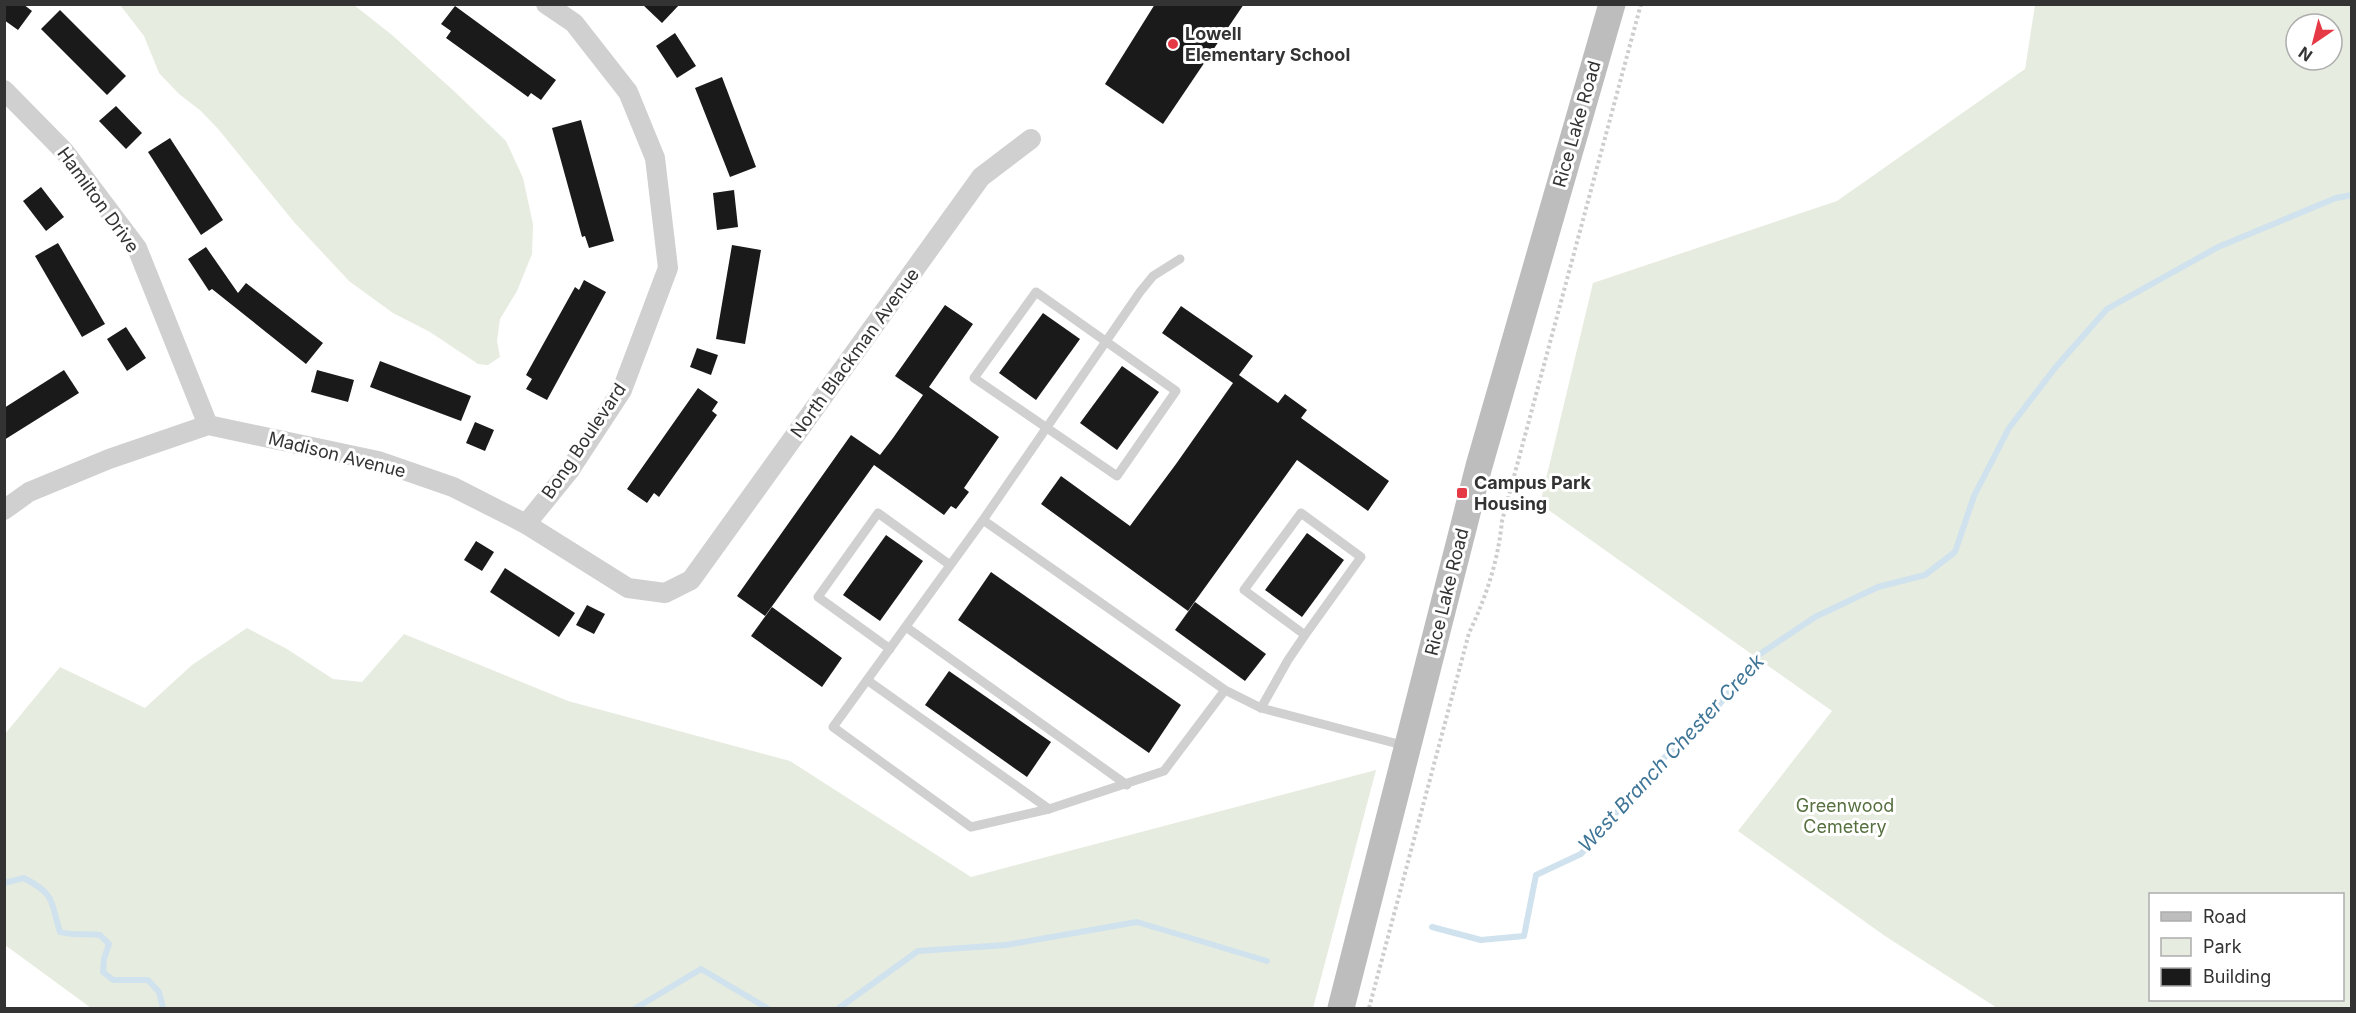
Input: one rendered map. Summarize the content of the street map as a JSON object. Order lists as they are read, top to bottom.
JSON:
{
  "streets": {
    "main road": ["Rice Lake Road"],
    "street": [
      "Hamilton Drive",
      "North Blackman Avenue",
      "Bong Boulevard",
      "Madison Avenue"
    ]
  },
  "crossings": [
    ["Hamilton Drive", "Madison Avenue"],
    ["North Blackman Avenue", "Madison Avenue"],
    ["Bong Boulevard", "Madison Avenue"]
  ],
  "water": ["West Branch Chester Creek"],
  "parks": ["Greenwood Cemetery"],
  "places": {
    "other": ["Lowell Elementary School"],
    "transit": ["Campus Park Housing"]
  },
  "legend": ["Road", "Park", "Building"],
  "north": "bottom left"
}
